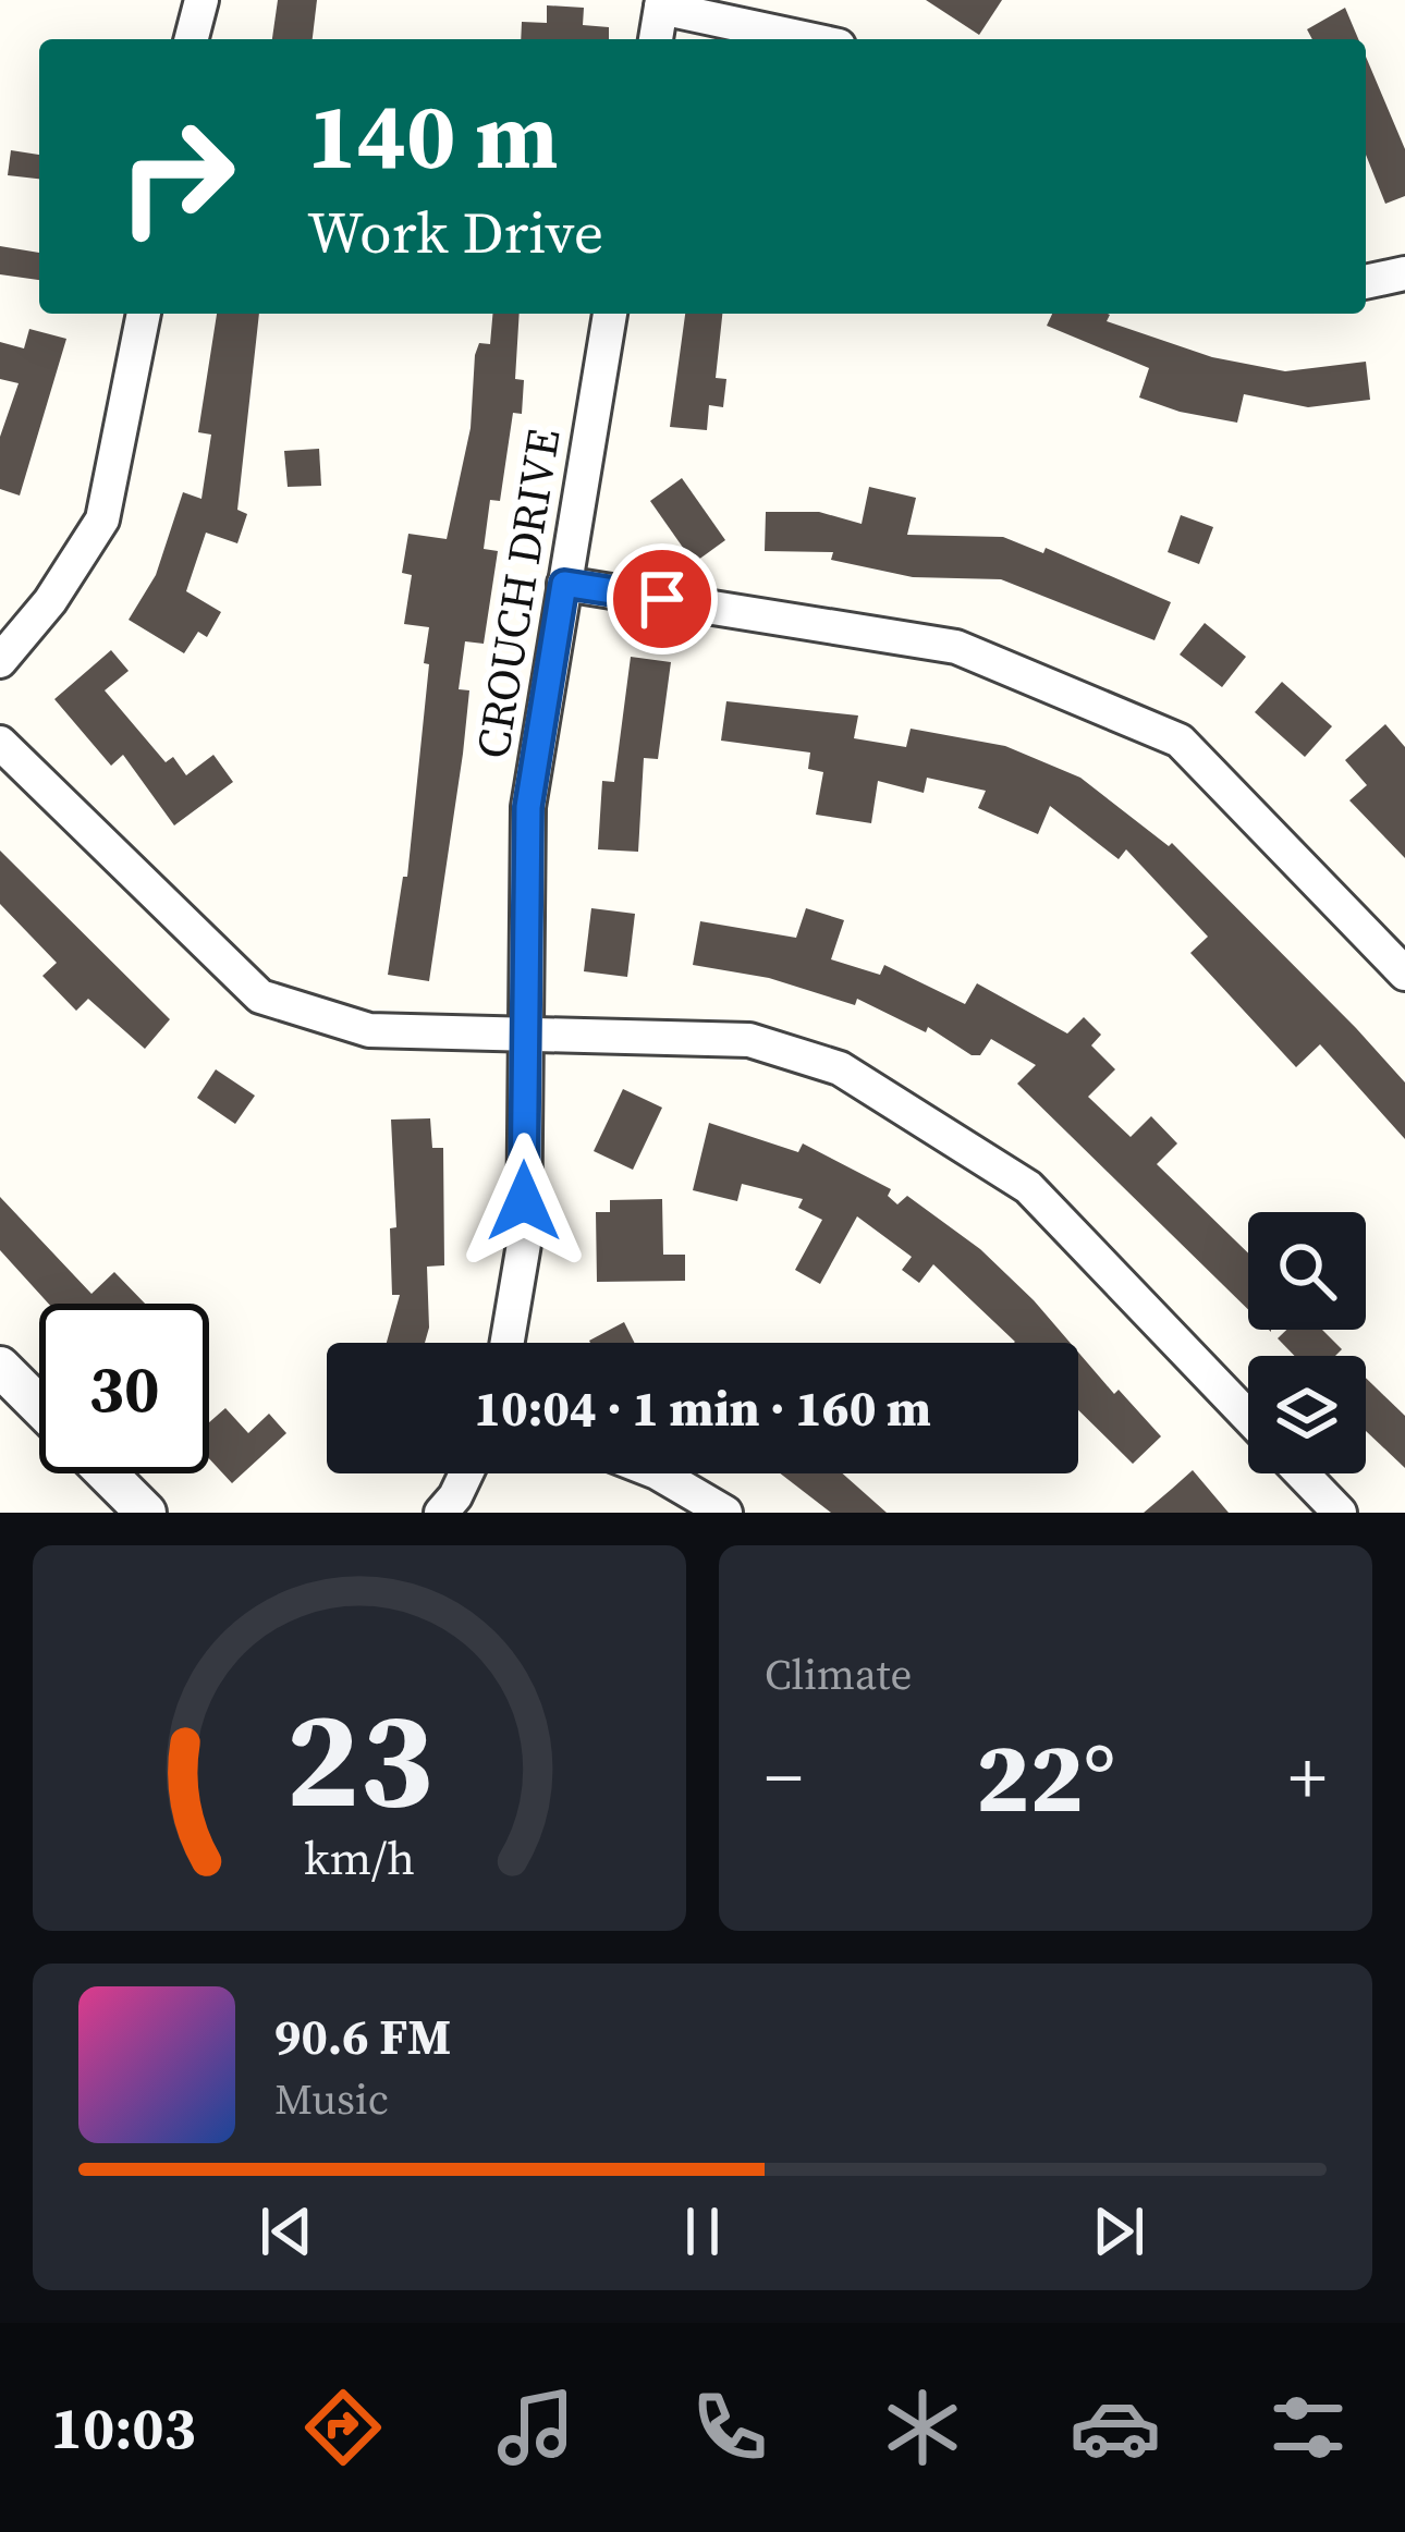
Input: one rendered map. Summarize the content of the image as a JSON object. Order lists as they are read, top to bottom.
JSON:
{
  "streets": {
    "street": ["CROUCH DRIVE"]
  },
  "page": {
    "turn": ["140 m", "Work Drive"],
    "limit": "30",
    "trip": "10:04 · 1 min · 160 m",
    "tile": "Climate",
    "heat": ["−", "22°", "+"],
    "song": ["90.6 FM", "Music"],
    "tabs": "10:03",
    "gauge": ["23", "km/h"]
  }
}
